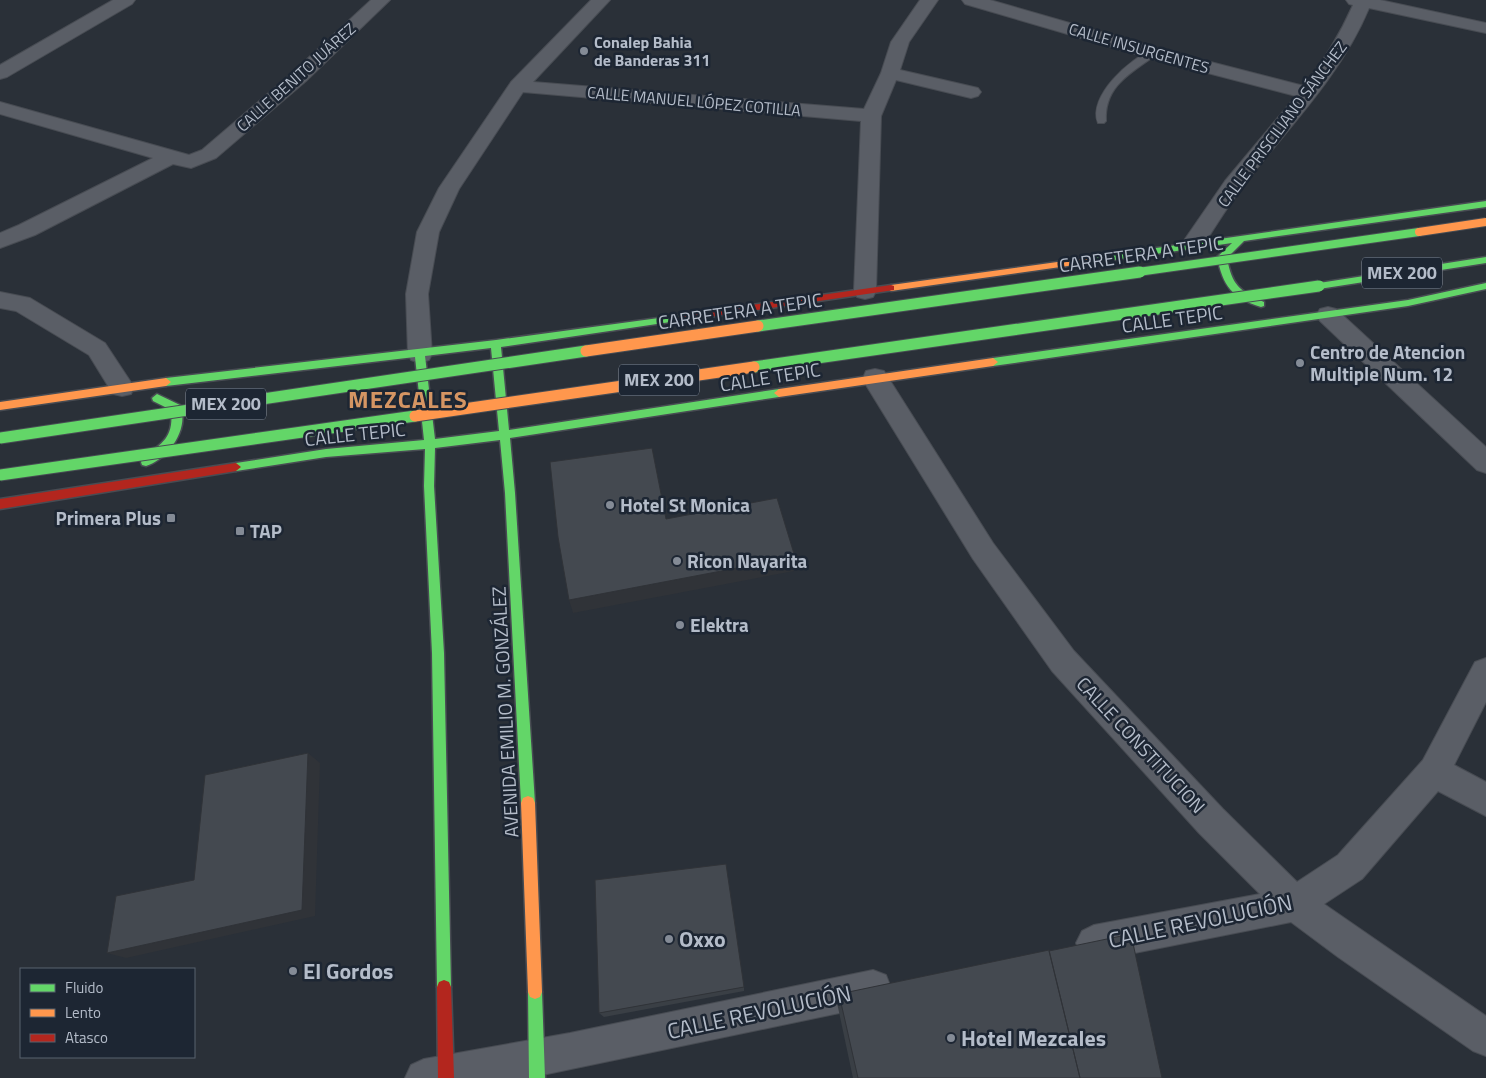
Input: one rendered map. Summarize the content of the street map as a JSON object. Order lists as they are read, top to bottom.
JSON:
{
  "streets": {
    "main road": [
      "CARRETERA A TEPIC",
      "MEX 200",
      "CALLE TEPIC",
      "AVENIDA EMILIO M. GONZÁLEZ"
    ],
    "street": [
      "CALLE INSURGENTES",
      "CALLE BENITO JUÁREZ",
      "CALLE MANUEL LÓPEZ COTILLA",
      "CALLE PRISCILIANO SÁNCHEZ",
      "CALLE CONSTITUCION",
      "CALLE REVOLUCIÓN"
    ]
  },
  "crossings": [
    ["CALLE INSURGENTES", "CALLE PRISCILIANO SÁNCHEZ"],
    ["CALLE TEPIC", "AVENIDA EMILIO M. GONZÁLEZ"],
    ["CALLE TEPIC", "CALLE CONSTITUCION"],
    ["AVENIDA EMILIO M. GONZÁLEZ", "CALLE REVOLUCIÓN"],
    ["CALLE CONSTITUCION", "CALLE REVOLUCIÓN"]
  ],
  "districts": ["MEZCALES"],
  "places": {
    "other": [
      "Conalep Bahia de Banderas 311",
      "Centro de Atencion Multiple Num. 12",
      "Hotel St Monica",
      "Ricon Nayarita",
      "Elektra",
      "Oxxo",
      "El Gordos",
      "Hotel Mezcales"
    ],
    "transit": ["Primera Plus", "TAP"]
  },
  "legend": ["Fluido", "Lento", "Atasco"]
}
